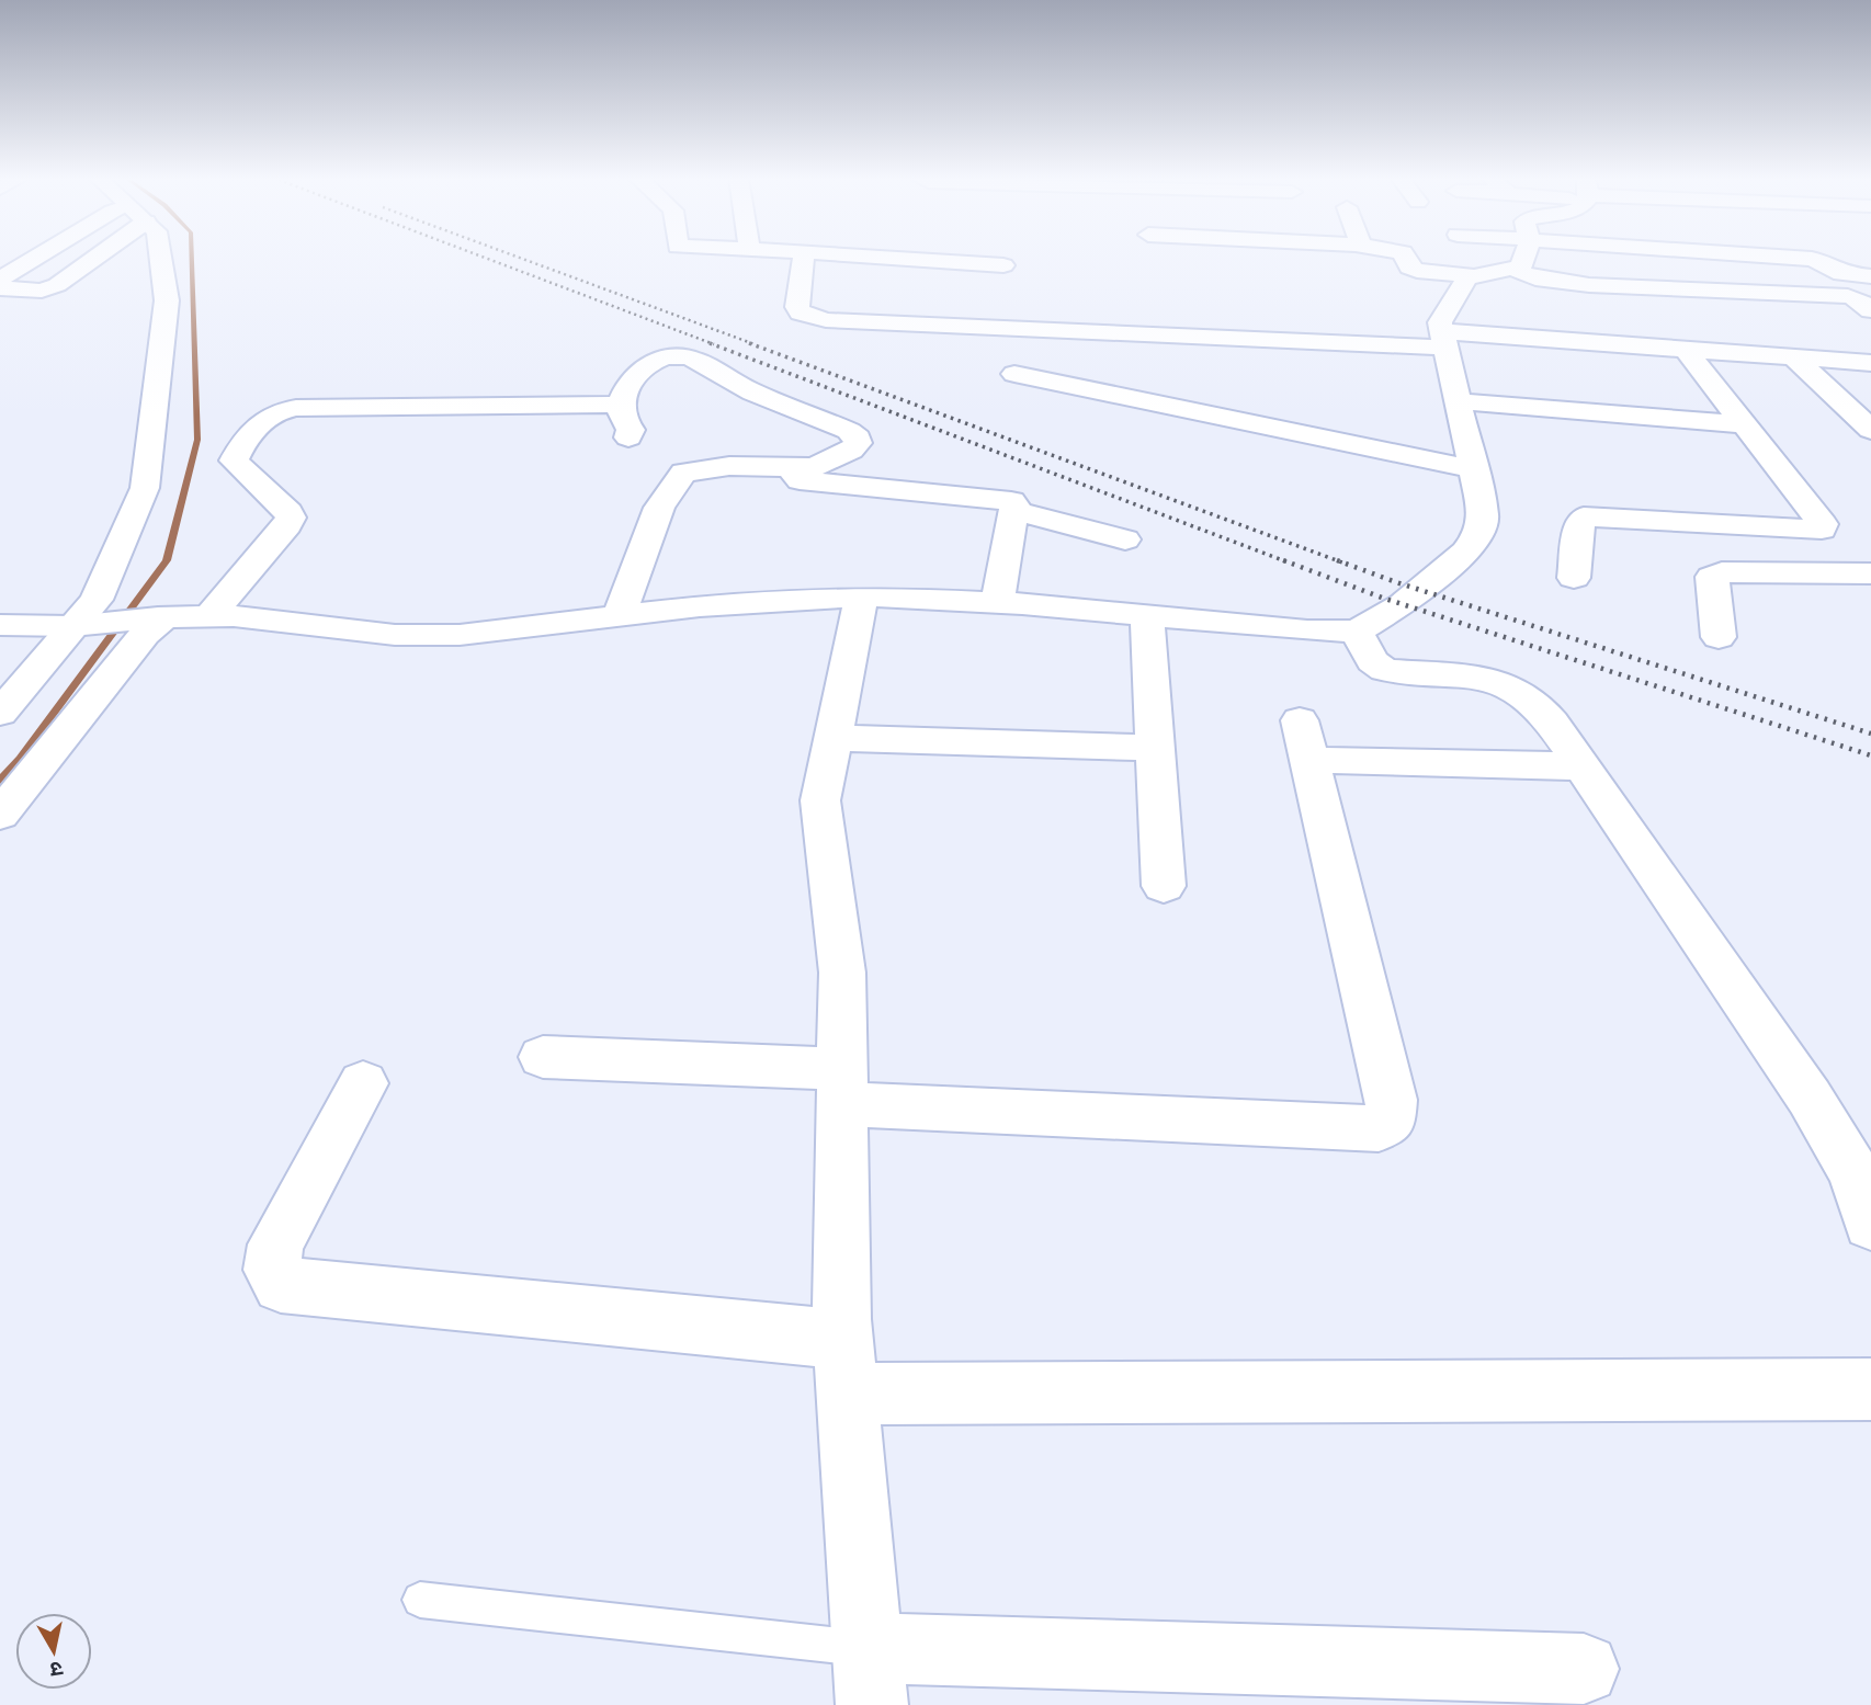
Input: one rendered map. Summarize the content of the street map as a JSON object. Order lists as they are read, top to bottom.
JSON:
{
  "north": "bottom"
}
